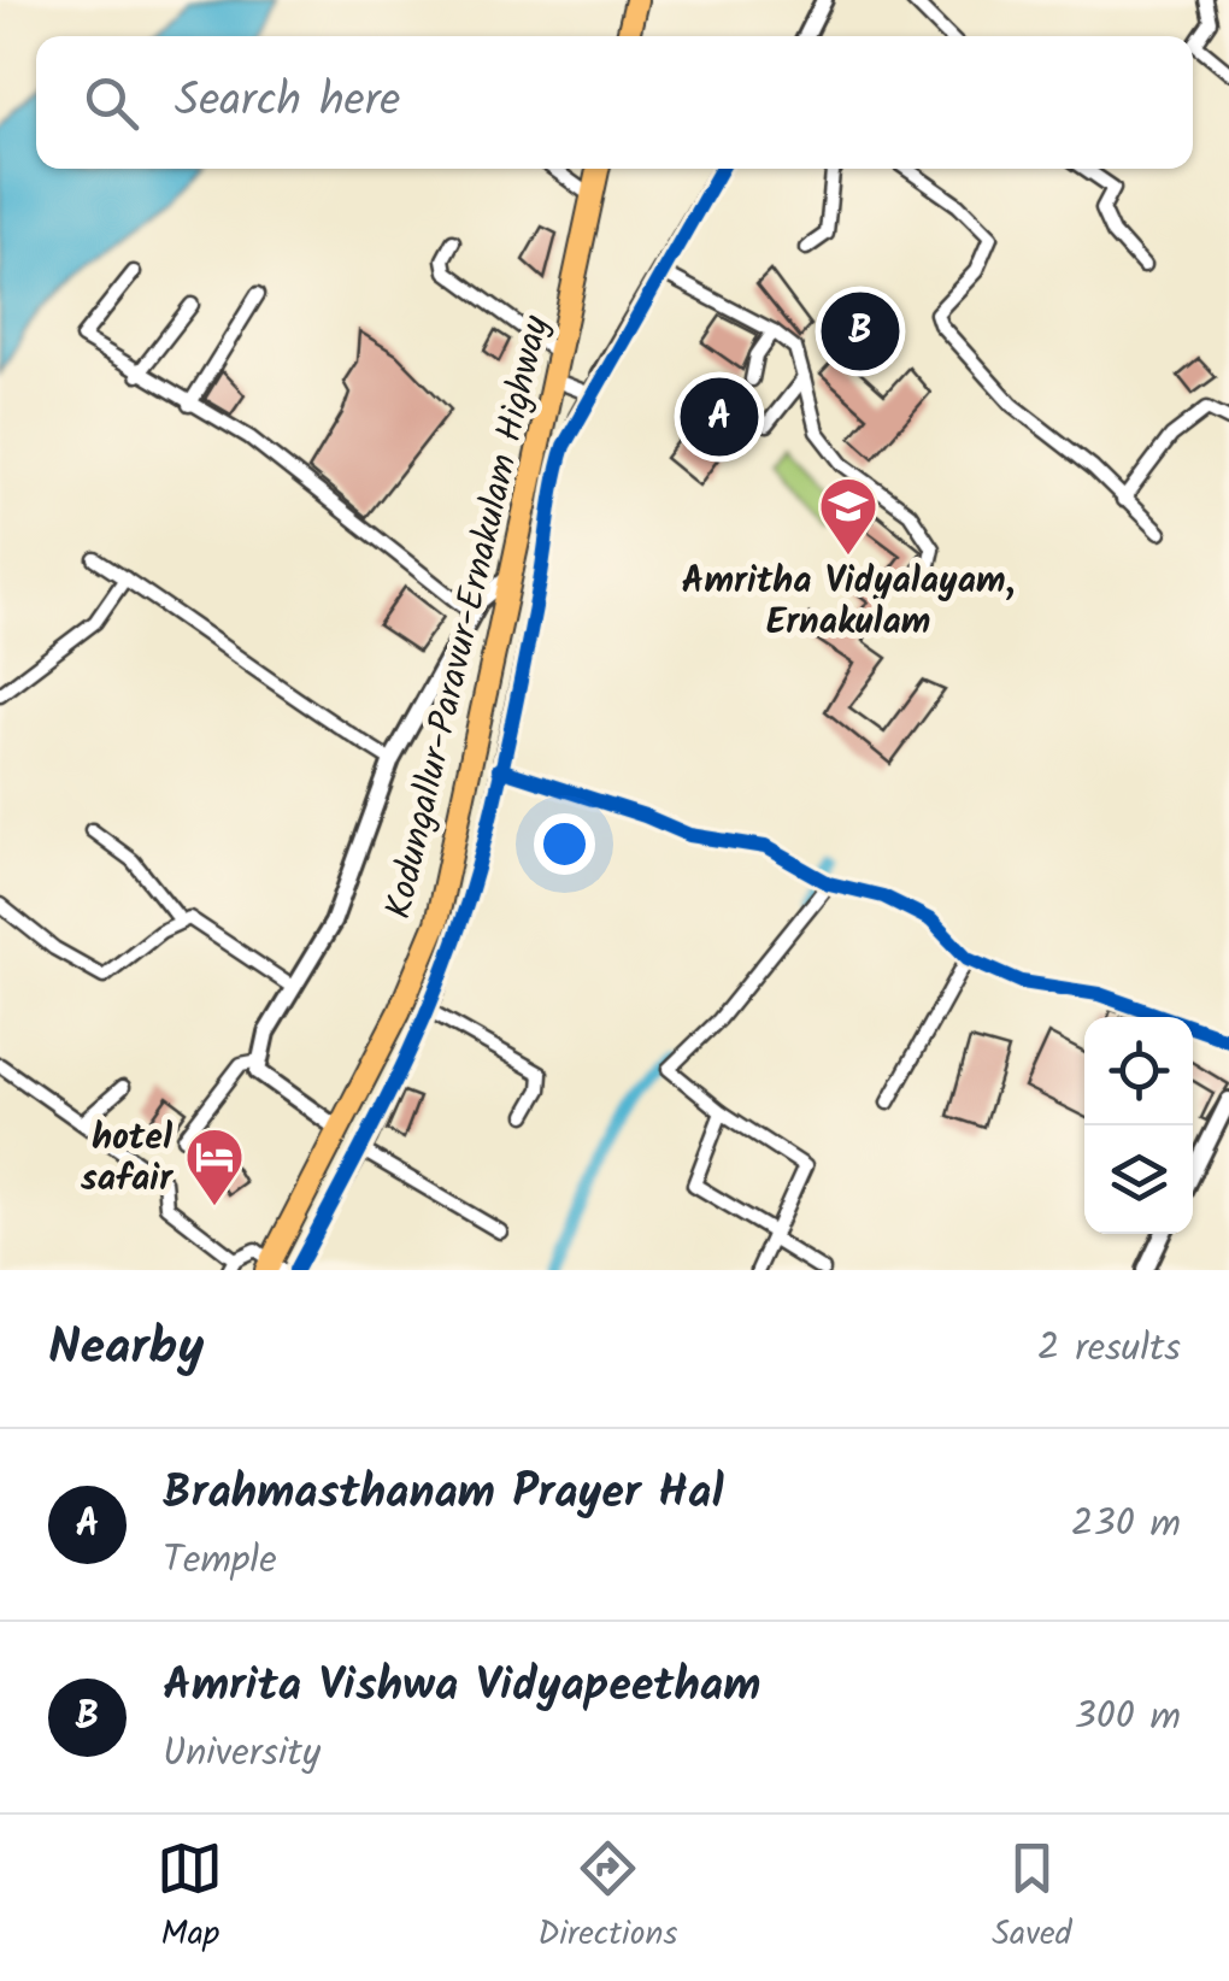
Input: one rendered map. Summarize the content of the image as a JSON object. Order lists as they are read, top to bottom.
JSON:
{
  "streets": {
    "highway": ["Kodungallur-Paravur-Ernakulam Highway"]
  },
  "places": {
    "school or university": ["Amritha Vidyalayam, Ernakulam"],
    "hotel": ["hotel safair"]
  },
  "page": {
    "search": "Search here",
    "pins": ["B", "A"],
    "heading": ["Nearby", "2 results"],
    "list": [
      {
        "mark": "A",
        "name": "Brahmasthanam Prayer Hal",
        "note": "Temple",
        "value": "230 m"
      },
      {
        "mark": "B",
        "name": "Amrita Vishwa Vidyapeetham",
        "note": "University",
        "value": "300 m"
      }
    ],
    "nav": ["Map", "Directions", "Saved"]
  }
}
